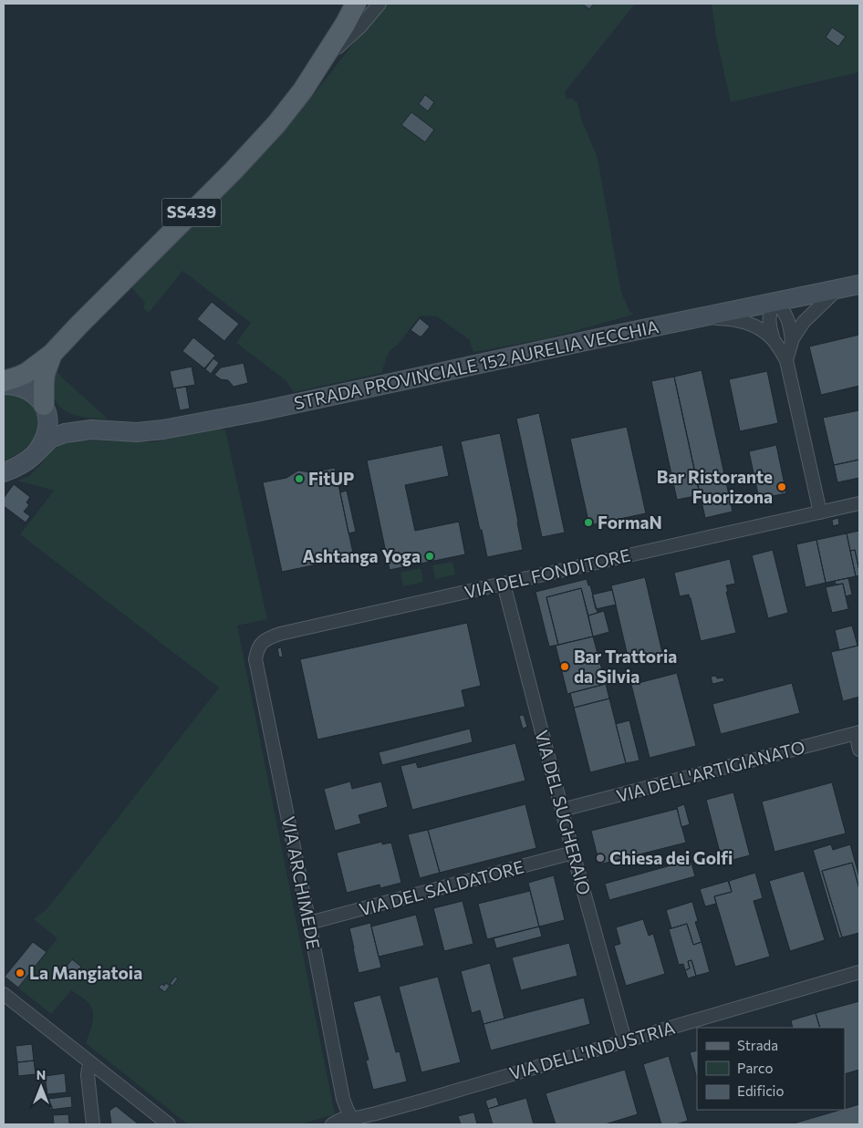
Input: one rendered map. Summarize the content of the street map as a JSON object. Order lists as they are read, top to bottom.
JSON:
{
  "streets": {
    "main road": ["SS439", "STRADA PROVINCIALE 152 AURELIA VECCHIA"],
    "street": [
      "VIA DEL FONDITORE",
      "VIA DELL'ARTIGIANATO",
      "VIA DEL SUGHERAIO",
      "VIA ARCHIMEDE",
      "VIA DEL SALDATORE",
      "VIA DELL'INDUSTRIA"
    ]
  },
  "crossings": [
    ["SS439", "STRADA PROVINCIALE 152 AURELIA VECCHIA"],
    ["VIA DEL FONDITORE", "VIA DEL SUGHERAIO"],
    ["VIA DEL FONDITORE", "VIA ARCHIMEDE"],
    ["VIA DELL'ARTIGIANATO", "VIA DEL SUGHERAIO"],
    ["VIA DEL SUGHERAIO", "VIA DEL SALDATORE"],
    ["VIA DEL SUGHERAIO", "VIA DELL'INDUSTRIA"],
    ["VIA ARCHIMEDE", "VIA DEL SALDATORE"],
    ["VIA ARCHIMEDE", "VIA DELL'INDUSTRIA"]
  ],
  "places": [
    "FitUP",
    "Bar Ristorante Fuorizona",
    "FormaN",
    "Ashtanga Yoga",
    "Bar Trattoria da Silvia",
    "Chiesa dei Golfi",
    "La Mangiatoia"
  ],
  "legend": ["Strada", "Parco", "Edificio"],
  "north": "top"
}
